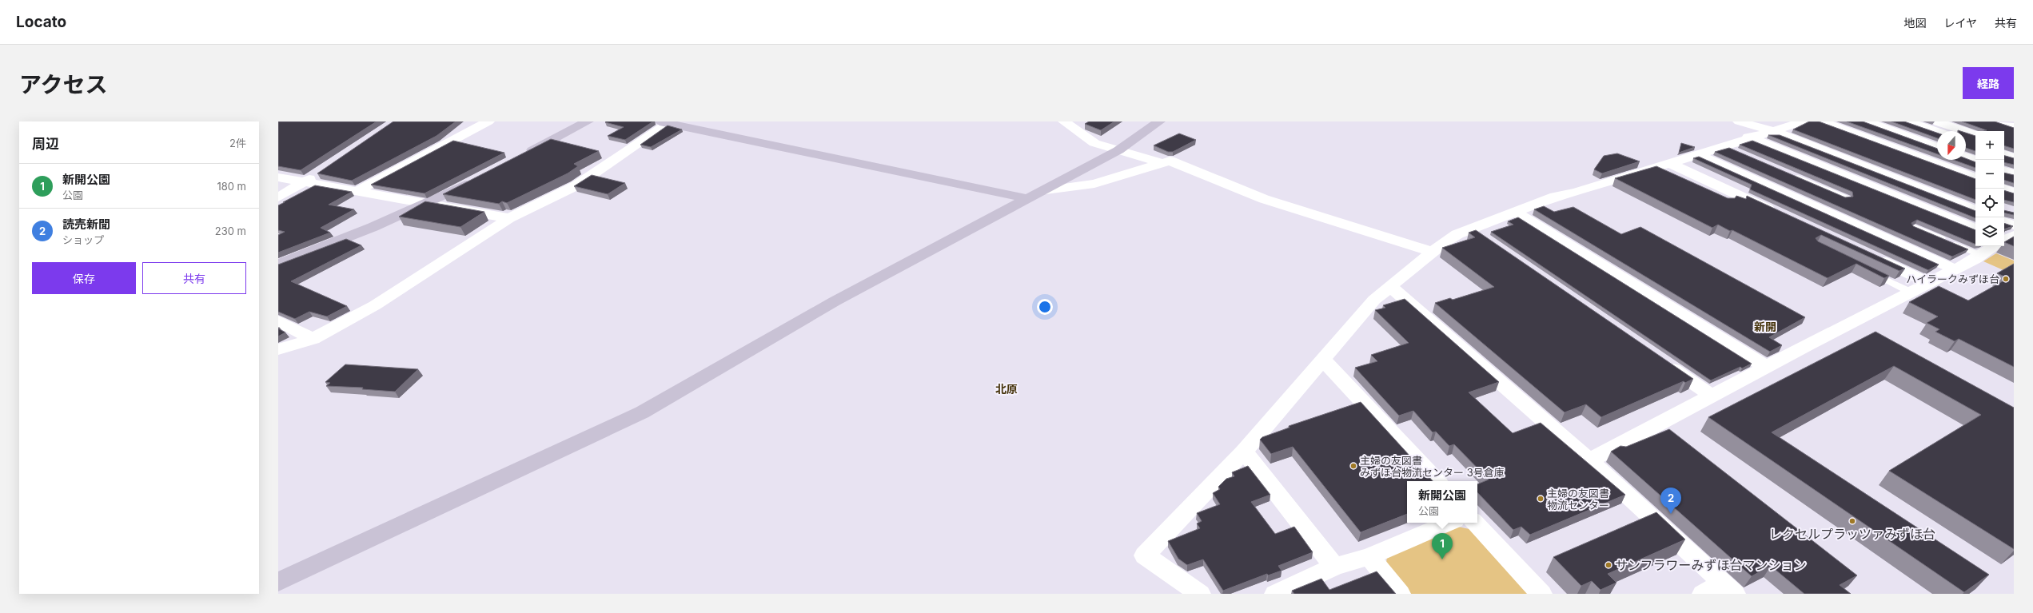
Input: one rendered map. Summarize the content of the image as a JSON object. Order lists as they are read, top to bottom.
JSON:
{
  "districts": ["新開", "北原"],
  "places": [
    "ハイラークみずほ台",
    "主婦の友図書 みずほ台物流センター 3号倉庫",
    "主婦の友図書 物流センター",
    "レクセルプラッツァみずほ台",
    "サンフラワーみずほ台マンション"
  ],
  "north": "bottom",
  "page": {
    "header": "Locato",
    "nav": ["地図", "レイヤ", "共有"],
    "title": "アクセス",
    "buttons": [
      "経路",
      ["保存", "共有"]
    ],
    "heading": ["周辺", "2件"],
    "map_buttons": ["+", "−"],
    "list": [
      {
        "mark": "1",
        "name": "新開公園",
        "note": "公園",
        "value": "180 m"
      },
      {
        "mark": "2",
        "name": "読売新聞",
        "note": "ショップ",
        "value": "230 m"
      }
    ],
    "popup": ["新開公園", "公園"],
    "pins": ["2", "1"]
  }
}
